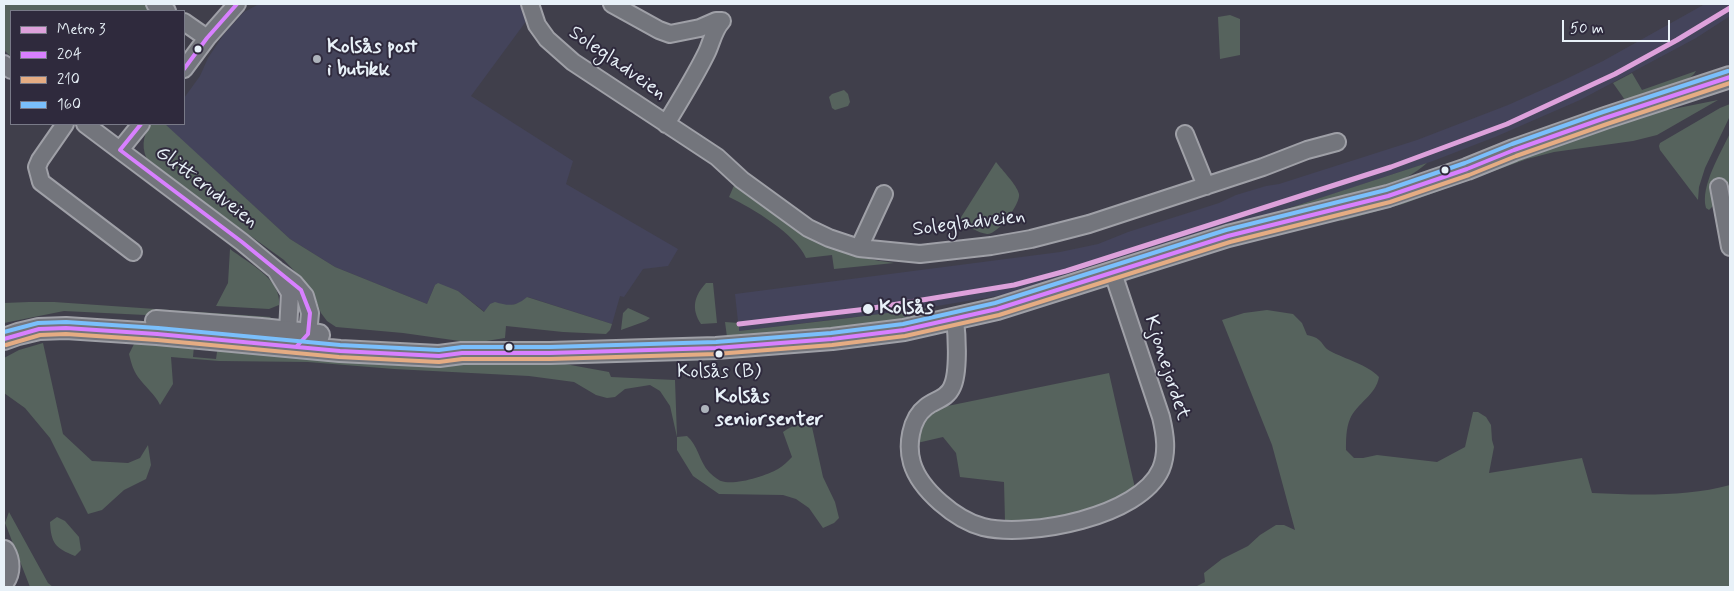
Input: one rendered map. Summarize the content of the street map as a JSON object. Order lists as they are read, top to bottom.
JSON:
{
  "streets": {
    "street": ["Solegladveien", "Glitterudveien", "Kjonejordet"]
  },
  "places": [
    "Kolsås post i butikk",
    "Kolsås",
    "Kolsås (B)",
    "Kolsås seniorsenter"
  ],
  "lines": [
    "transit line 204",
    "metro line 3",
    "transit line 160",
    "transit line 210"
  ],
  "legend": [
    "Metro 3",
    "204",
    "210",
    "160"
  ],
  "scale_bar": "50 m"
}
